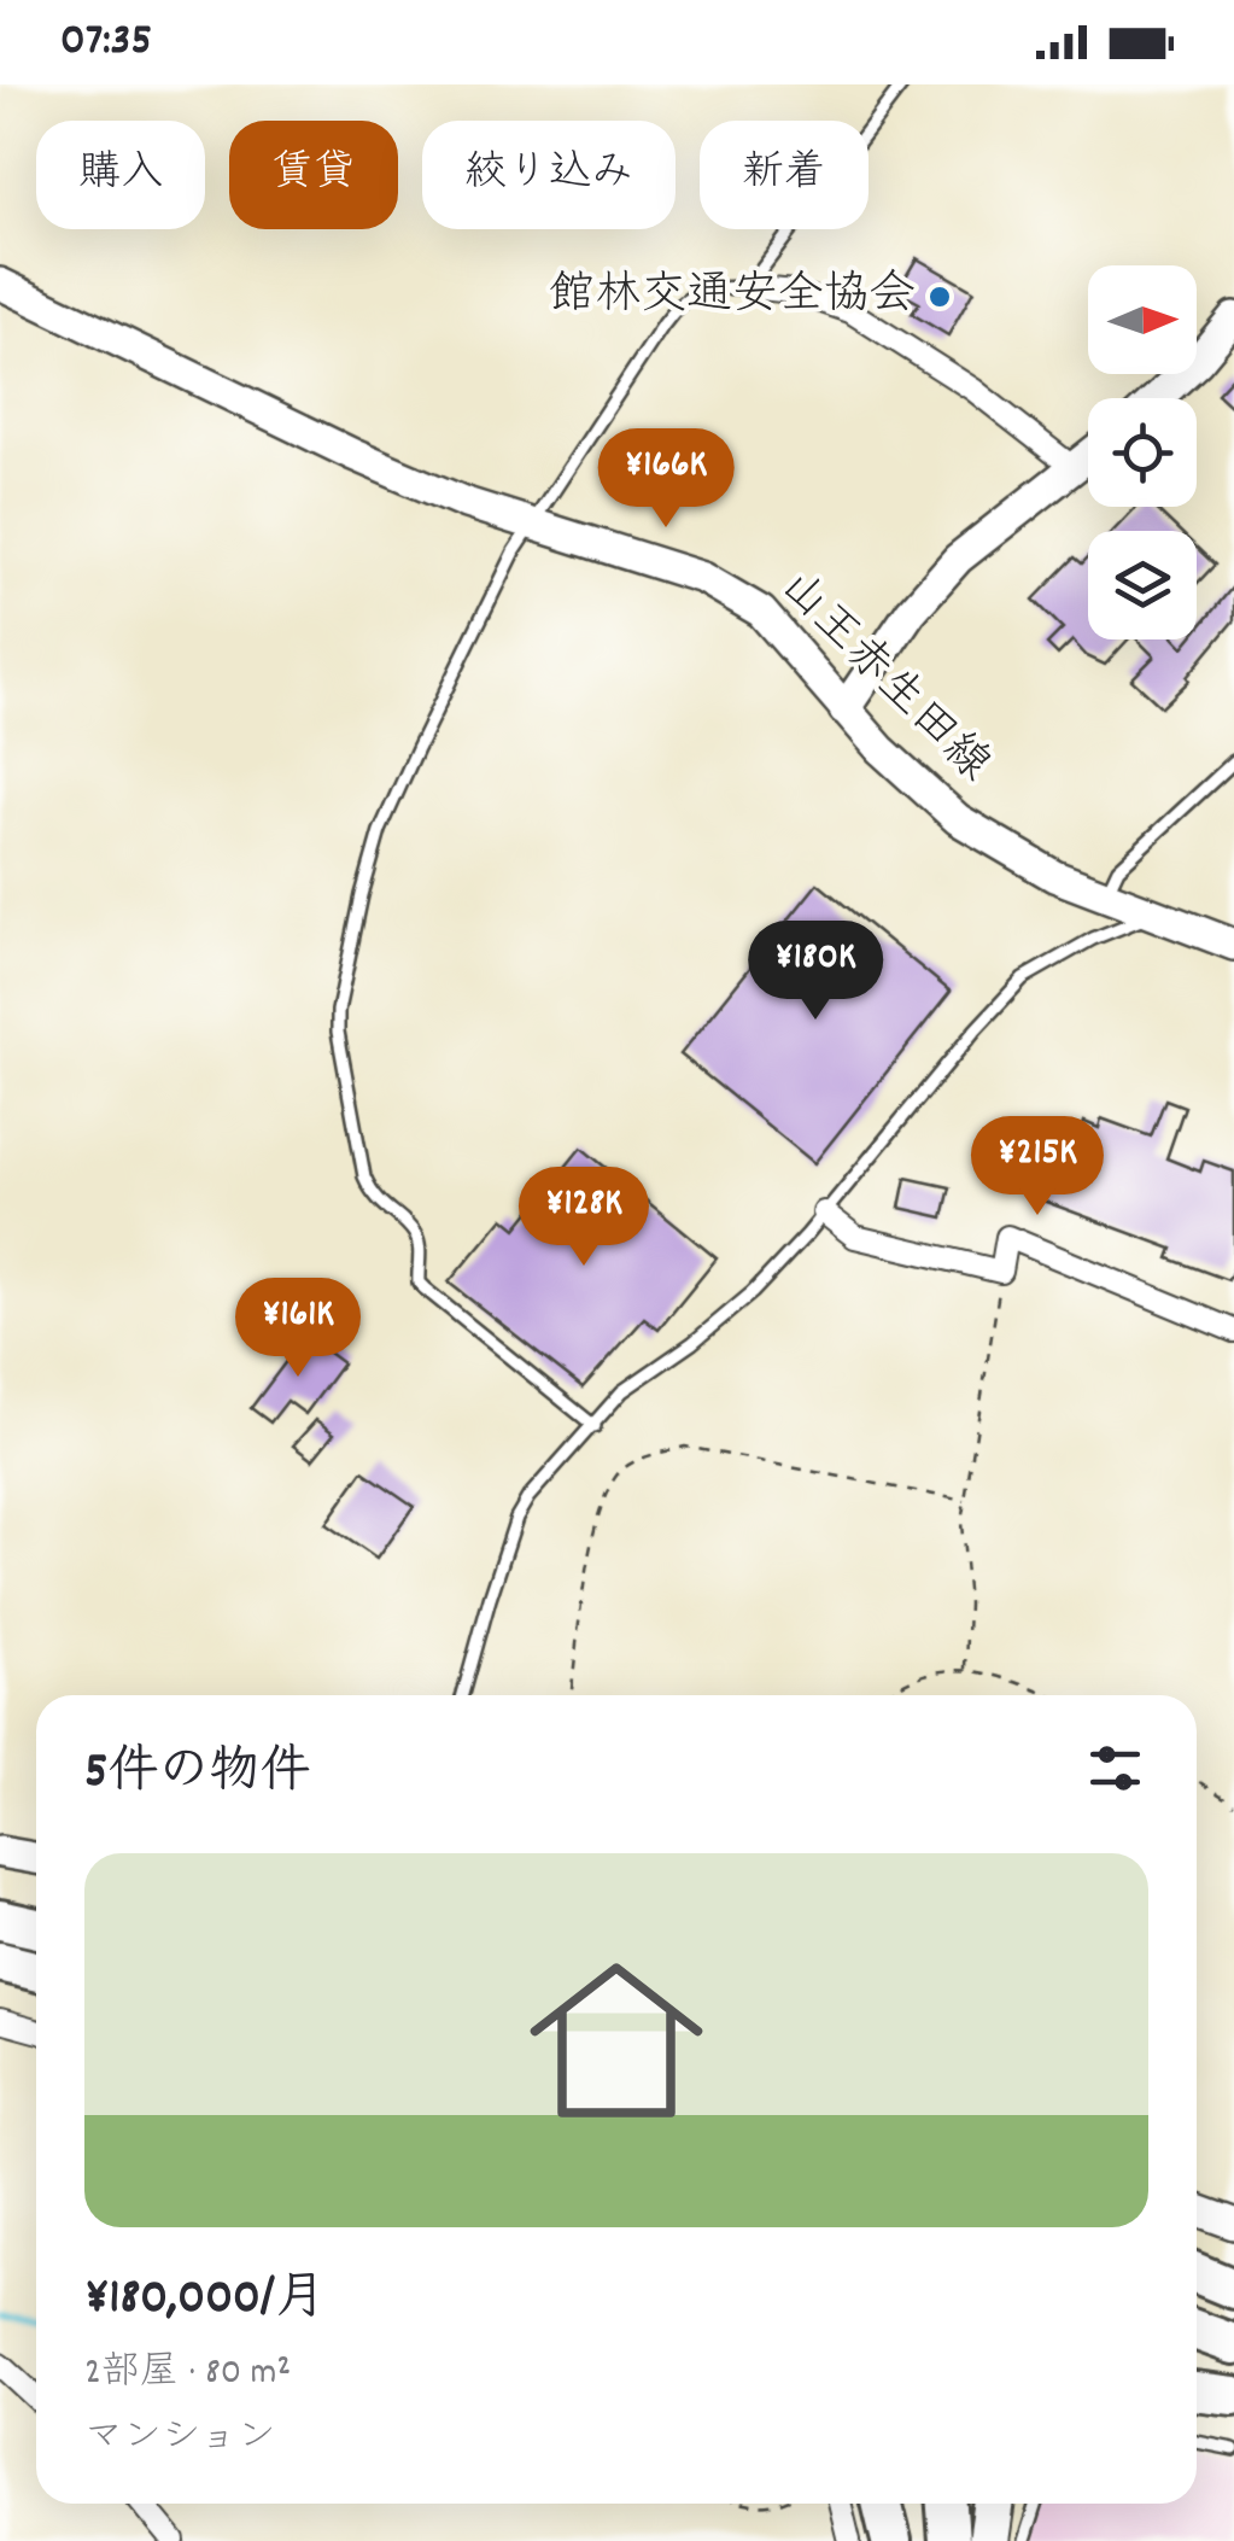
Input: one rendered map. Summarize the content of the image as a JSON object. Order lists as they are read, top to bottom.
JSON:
{
  "streets": {
    "main road": ["山王赤生田線"]
  },
  "places": ["館林交通安全協会"],
  "north": "right",
  "page": {
    "status": "07:35",
    "chip": [
      "購入",
      "賃貸",
      "絞り込み",
      "新着"
    ],
    "price": [
      "¥166K",
      "¥180K",
      "¥215K",
      "¥128K",
      "¥161K"
    ],
    "heading": "5件の物件",
    "list": [
      {
        "name": "¥180,000/月",
        "note": "2部屋 · 80 m² · マンション"
      }
    ]
  }
}
